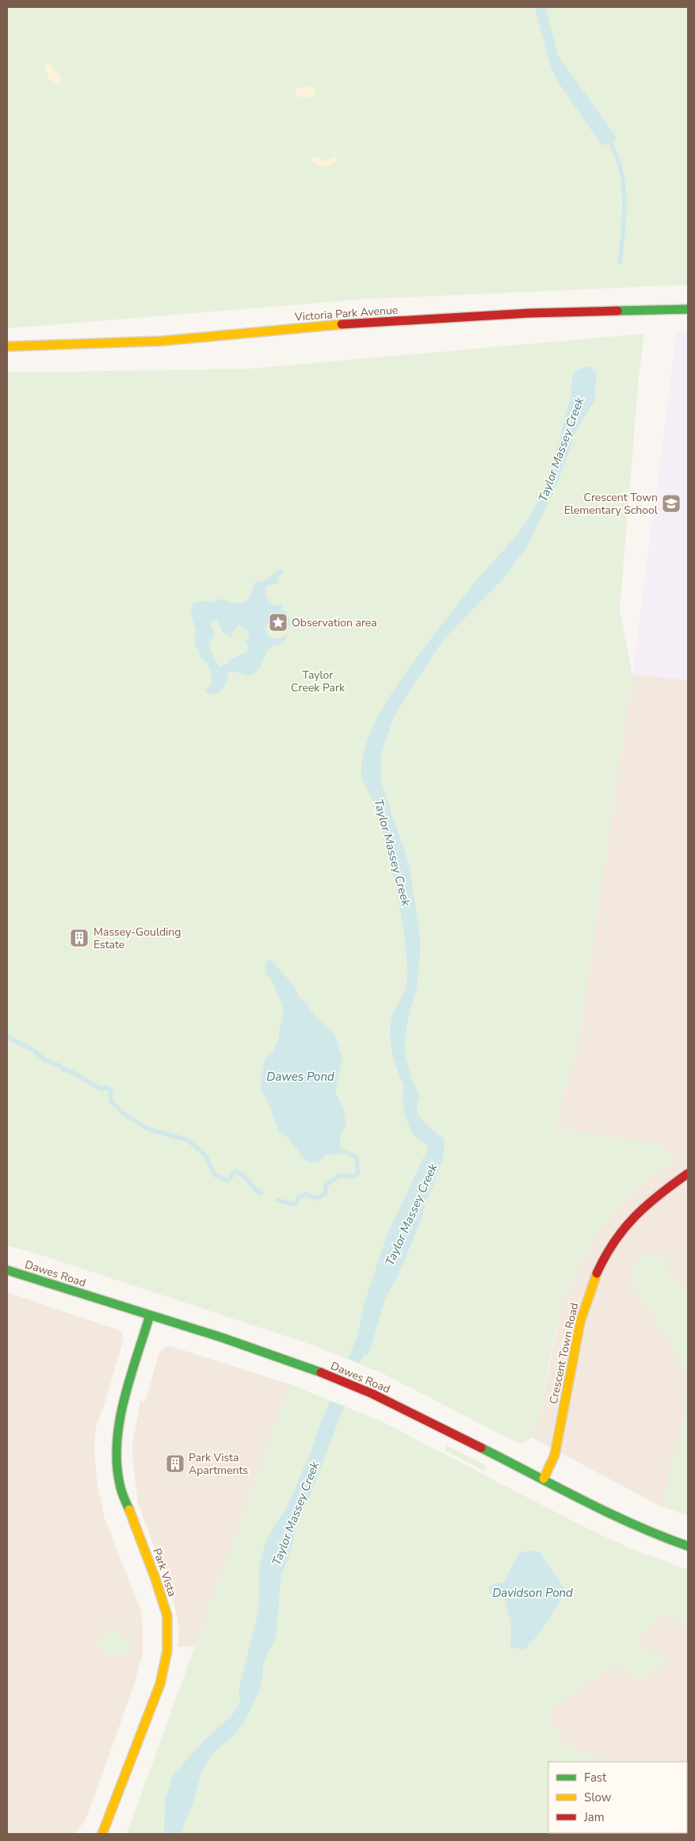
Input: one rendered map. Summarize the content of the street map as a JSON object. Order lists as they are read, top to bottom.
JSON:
{
  "streets": {
    "street": [
      "Victoria Park Avenue",
      "Dawes Road",
      "Crescent Town Road",
      "Park Vista"
    ]
  },
  "crossings": [
    ["Dawes Road", "Crescent Town Road"],
    ["Dawes Road", "Park Vista"]
  ],
  "water": ["Taylor Massey Creek", "Dawes Pond", "Davidson Pond"],
  "parks": ["Taylor Creek Park"],
  "places": {
    "school or university": ["Crescent Town Elementary School"],
    "place": ["Observation area"],
    "building": ["Massey-Goulding Estate", "Park Vista Apartments"]
  },
  "legend": ["Fast", "Slow", "Jam"]
}
